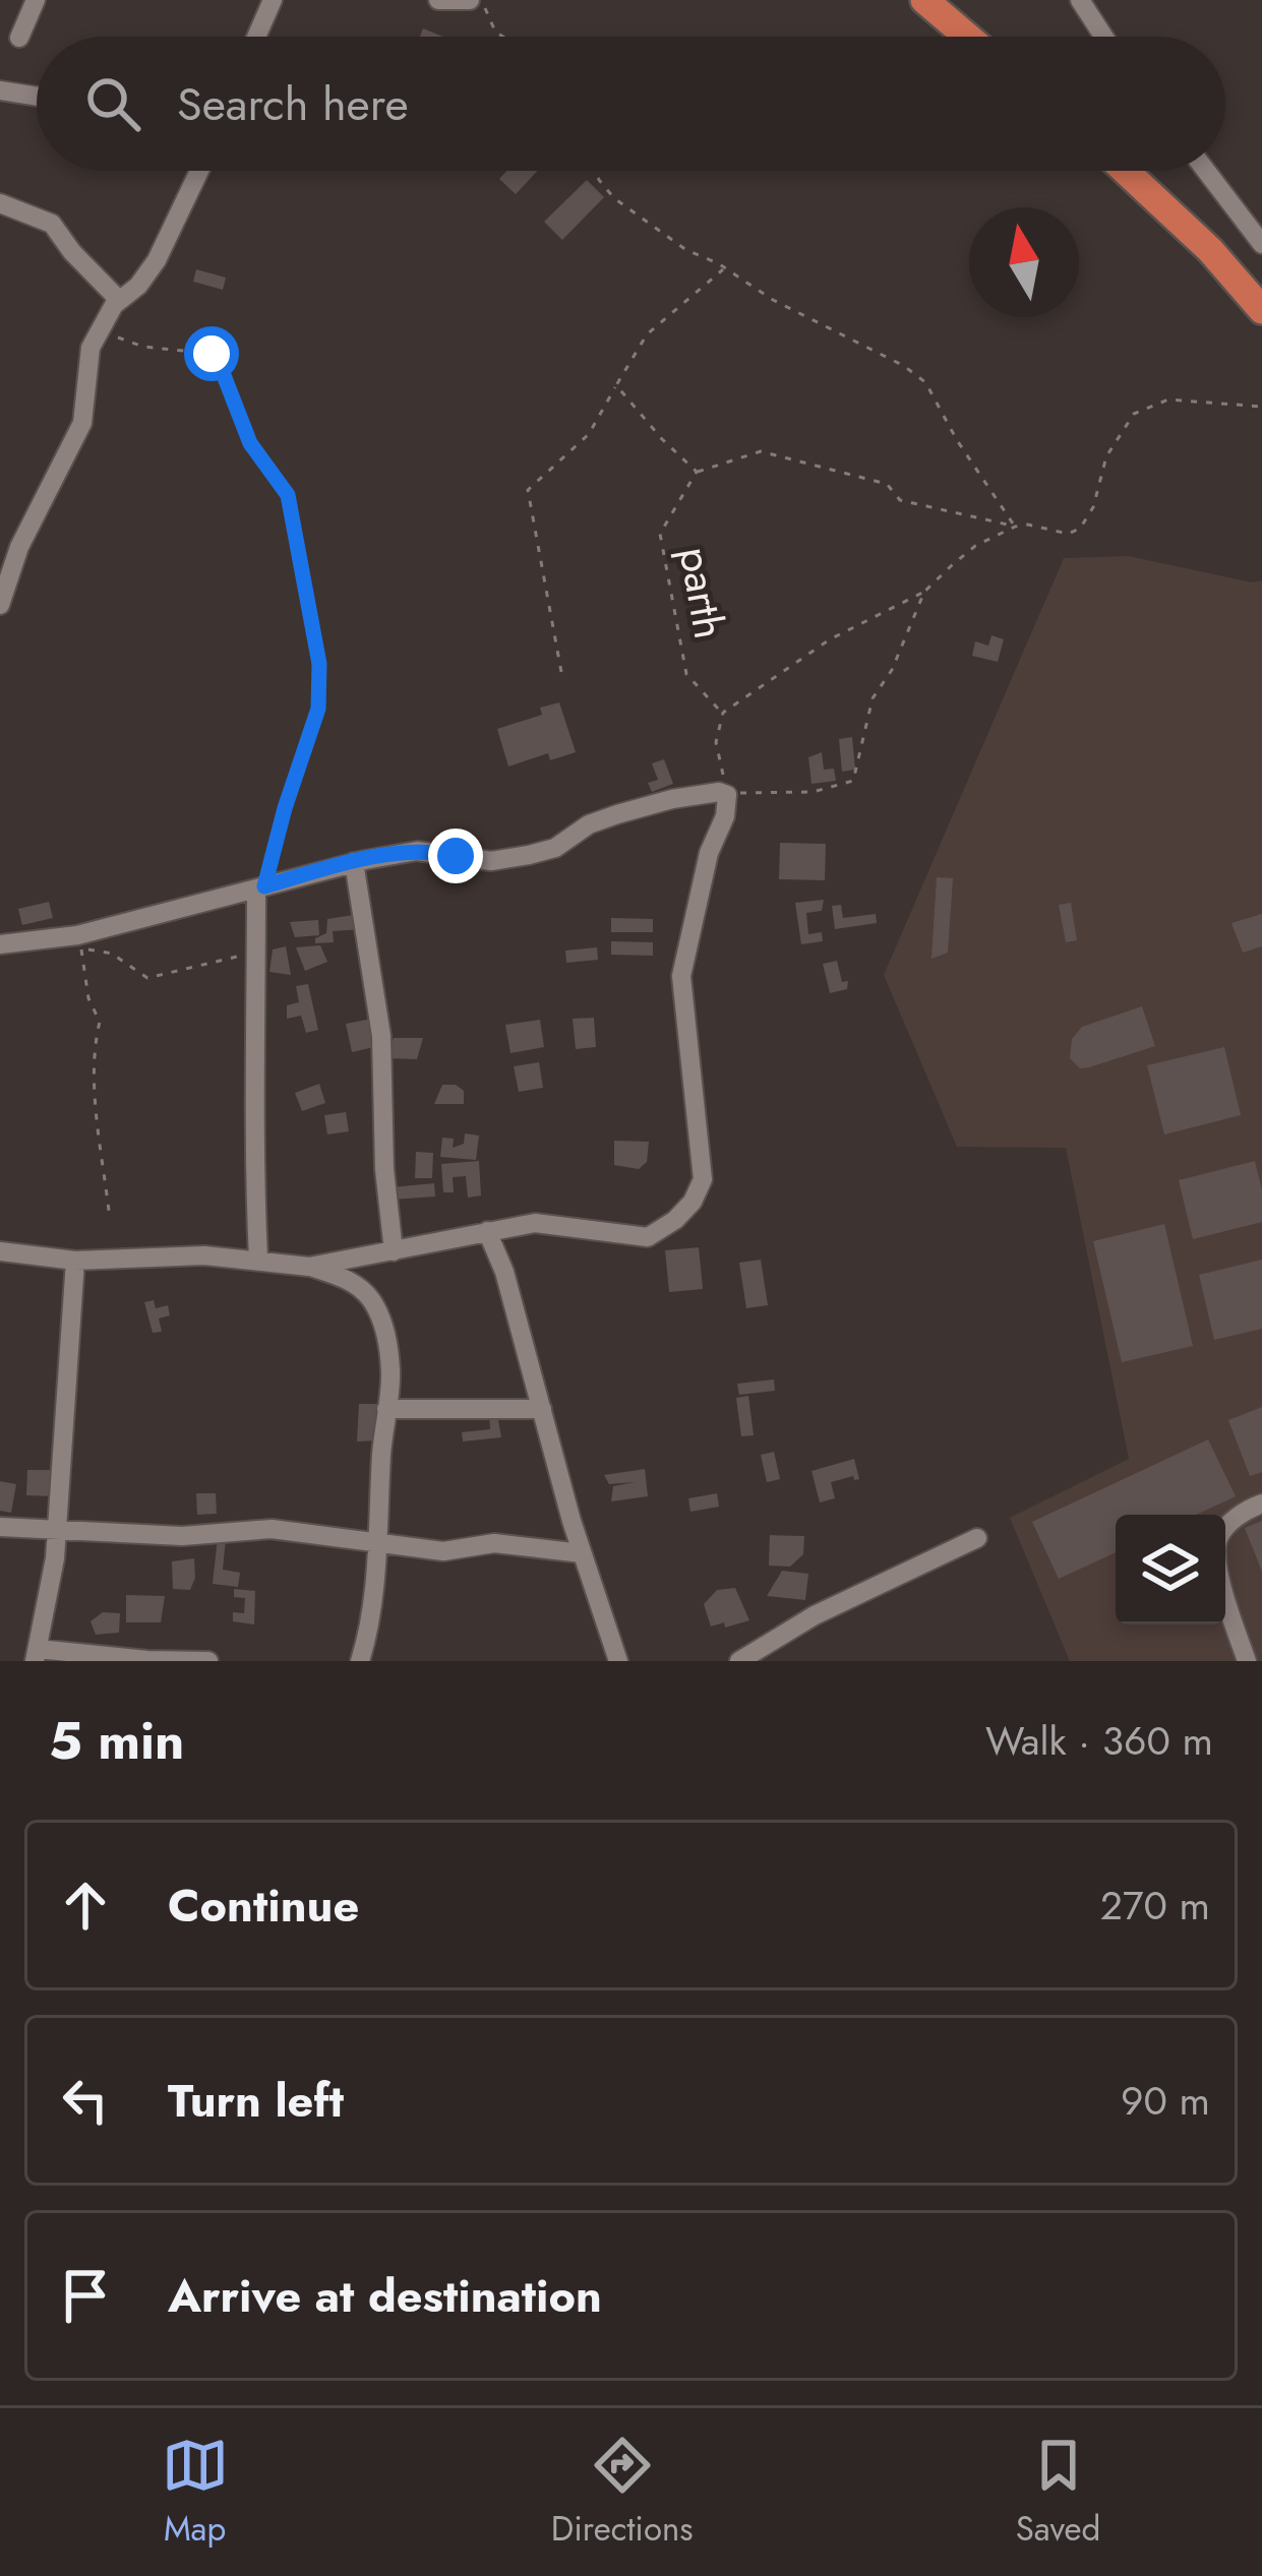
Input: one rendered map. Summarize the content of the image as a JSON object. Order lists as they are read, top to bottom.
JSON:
{
  "streets": {
    "path": ["parth"]
  },
  "north": "top",
  "page": {
    "search": "Search here",
    "heading": ["5 min", "Walk · 360 m"],
    "list": [
      ["Continue", "270 m"],
      ["Turn left", "90 m"],
      "Arrive at destination"
    ],
    "nav": ["Map", "Directions", "Saved"]
  }
}
